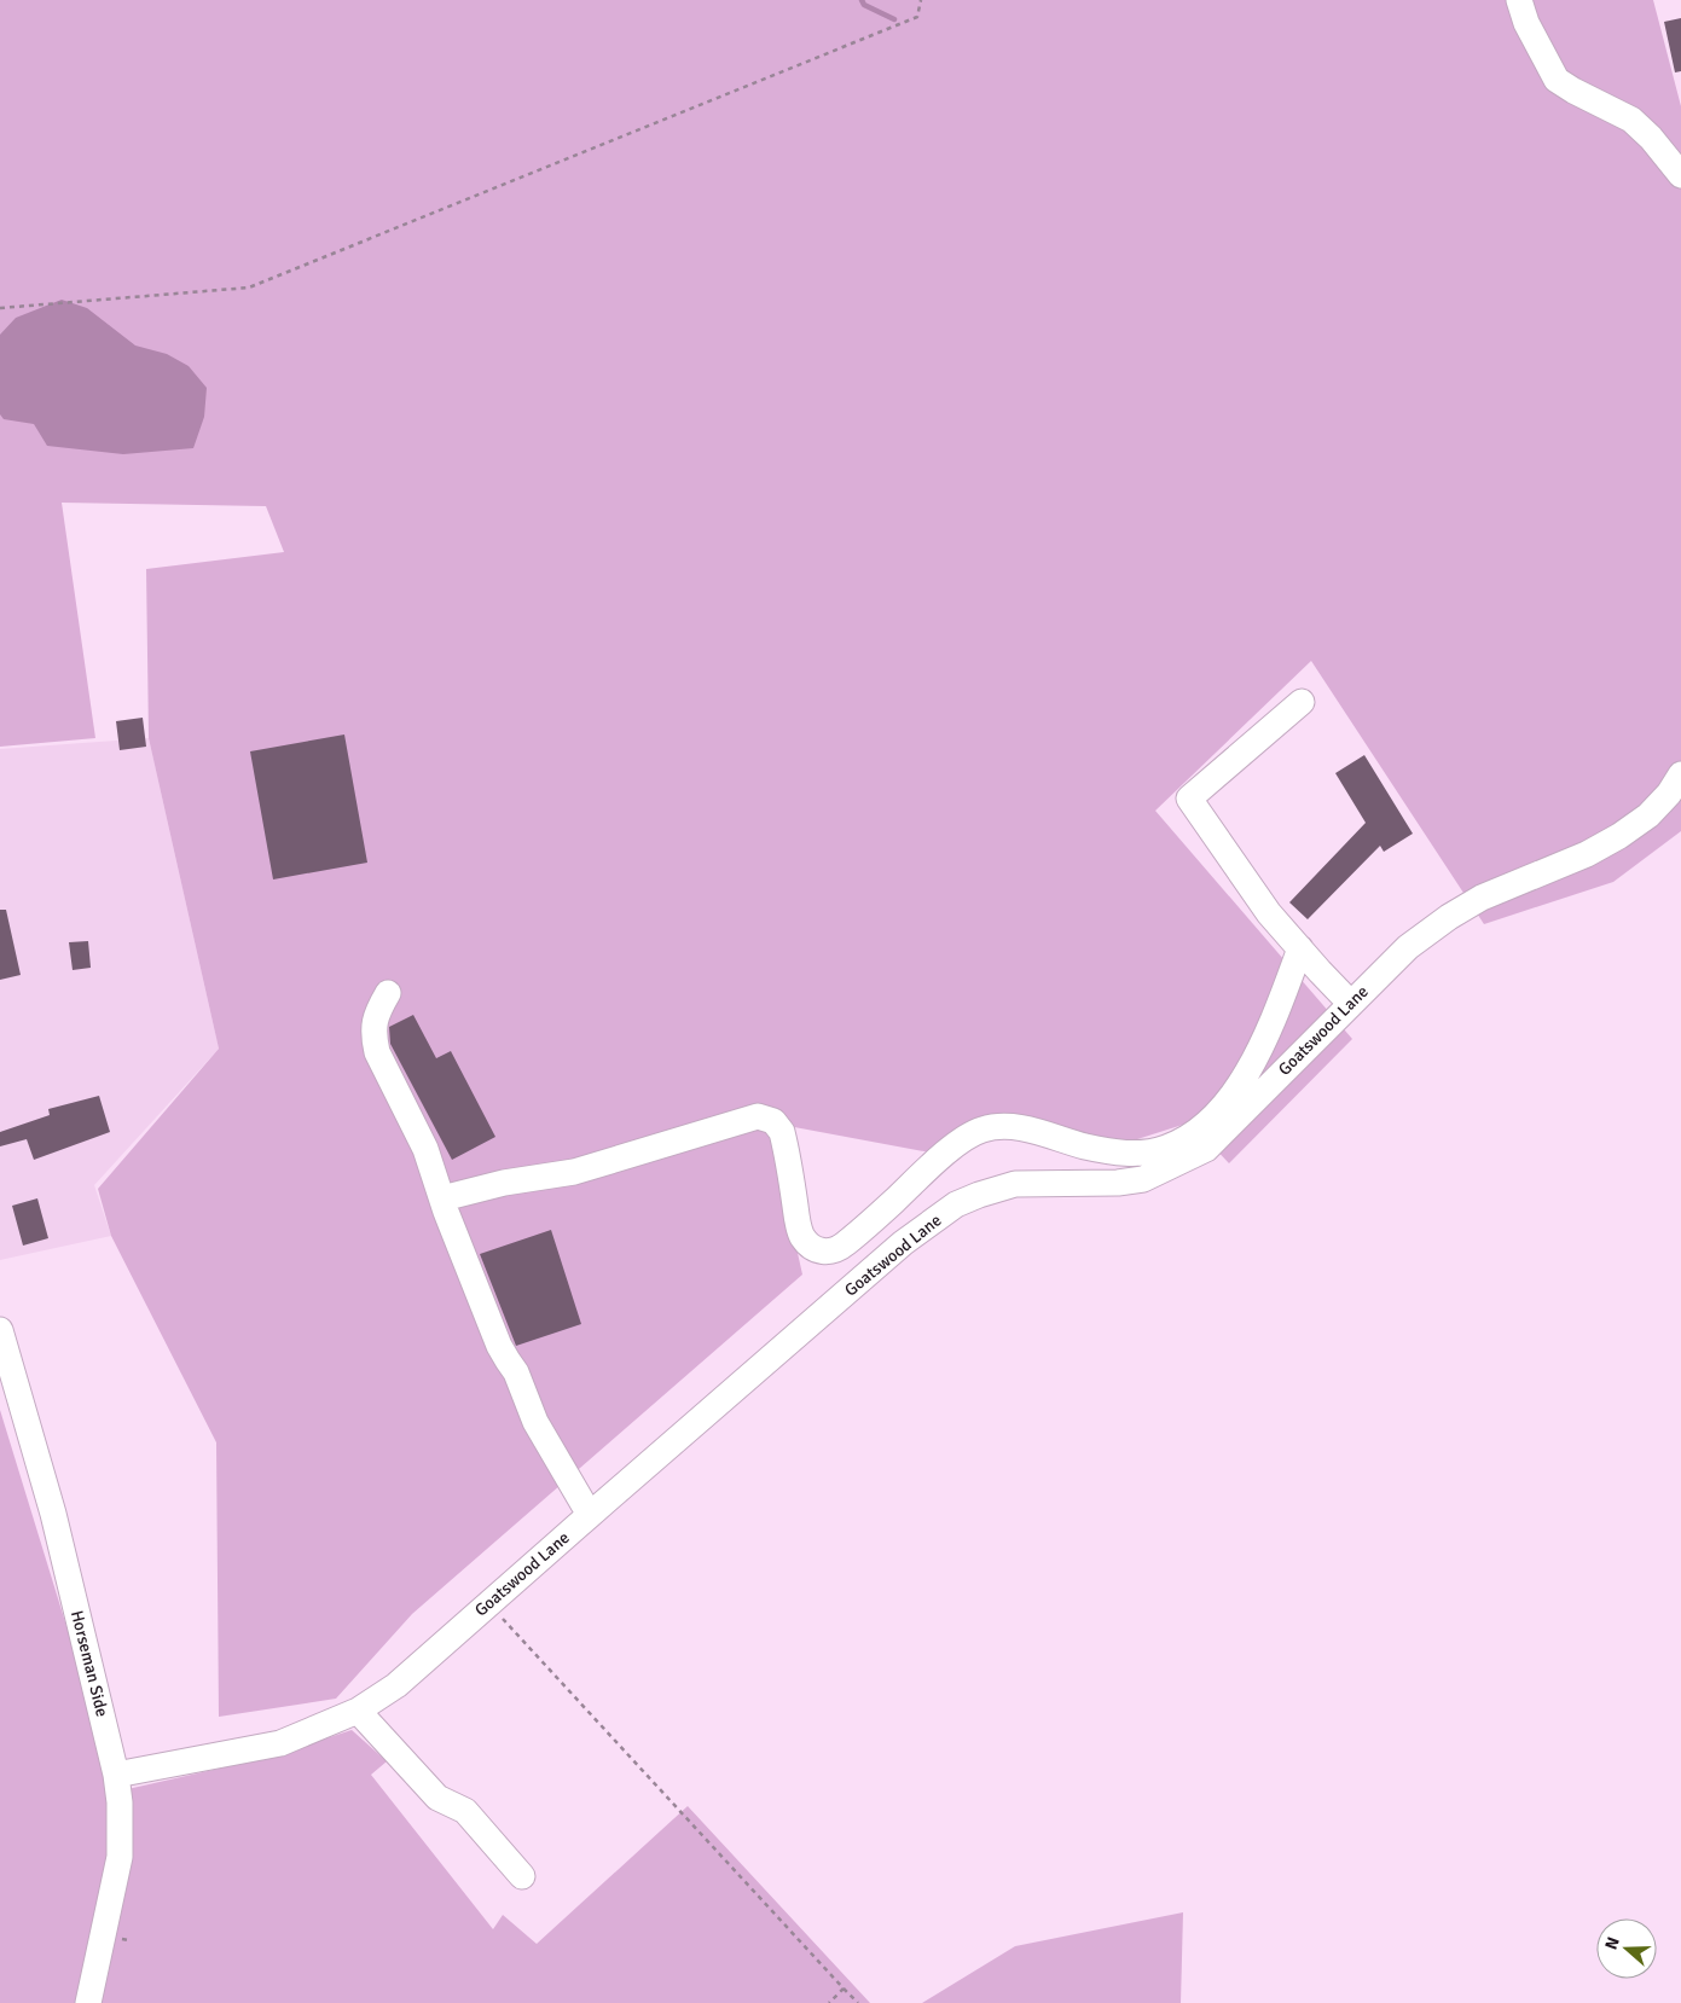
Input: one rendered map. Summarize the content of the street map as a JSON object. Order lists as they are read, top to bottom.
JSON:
{
  "streets": {
    "street": ["Goatswood Lane", "Horseman Side"]
  },
  "crossings": [
    ["Goatswood Lane", "Horseman Side"]
  ],
  "north": "left"
}
